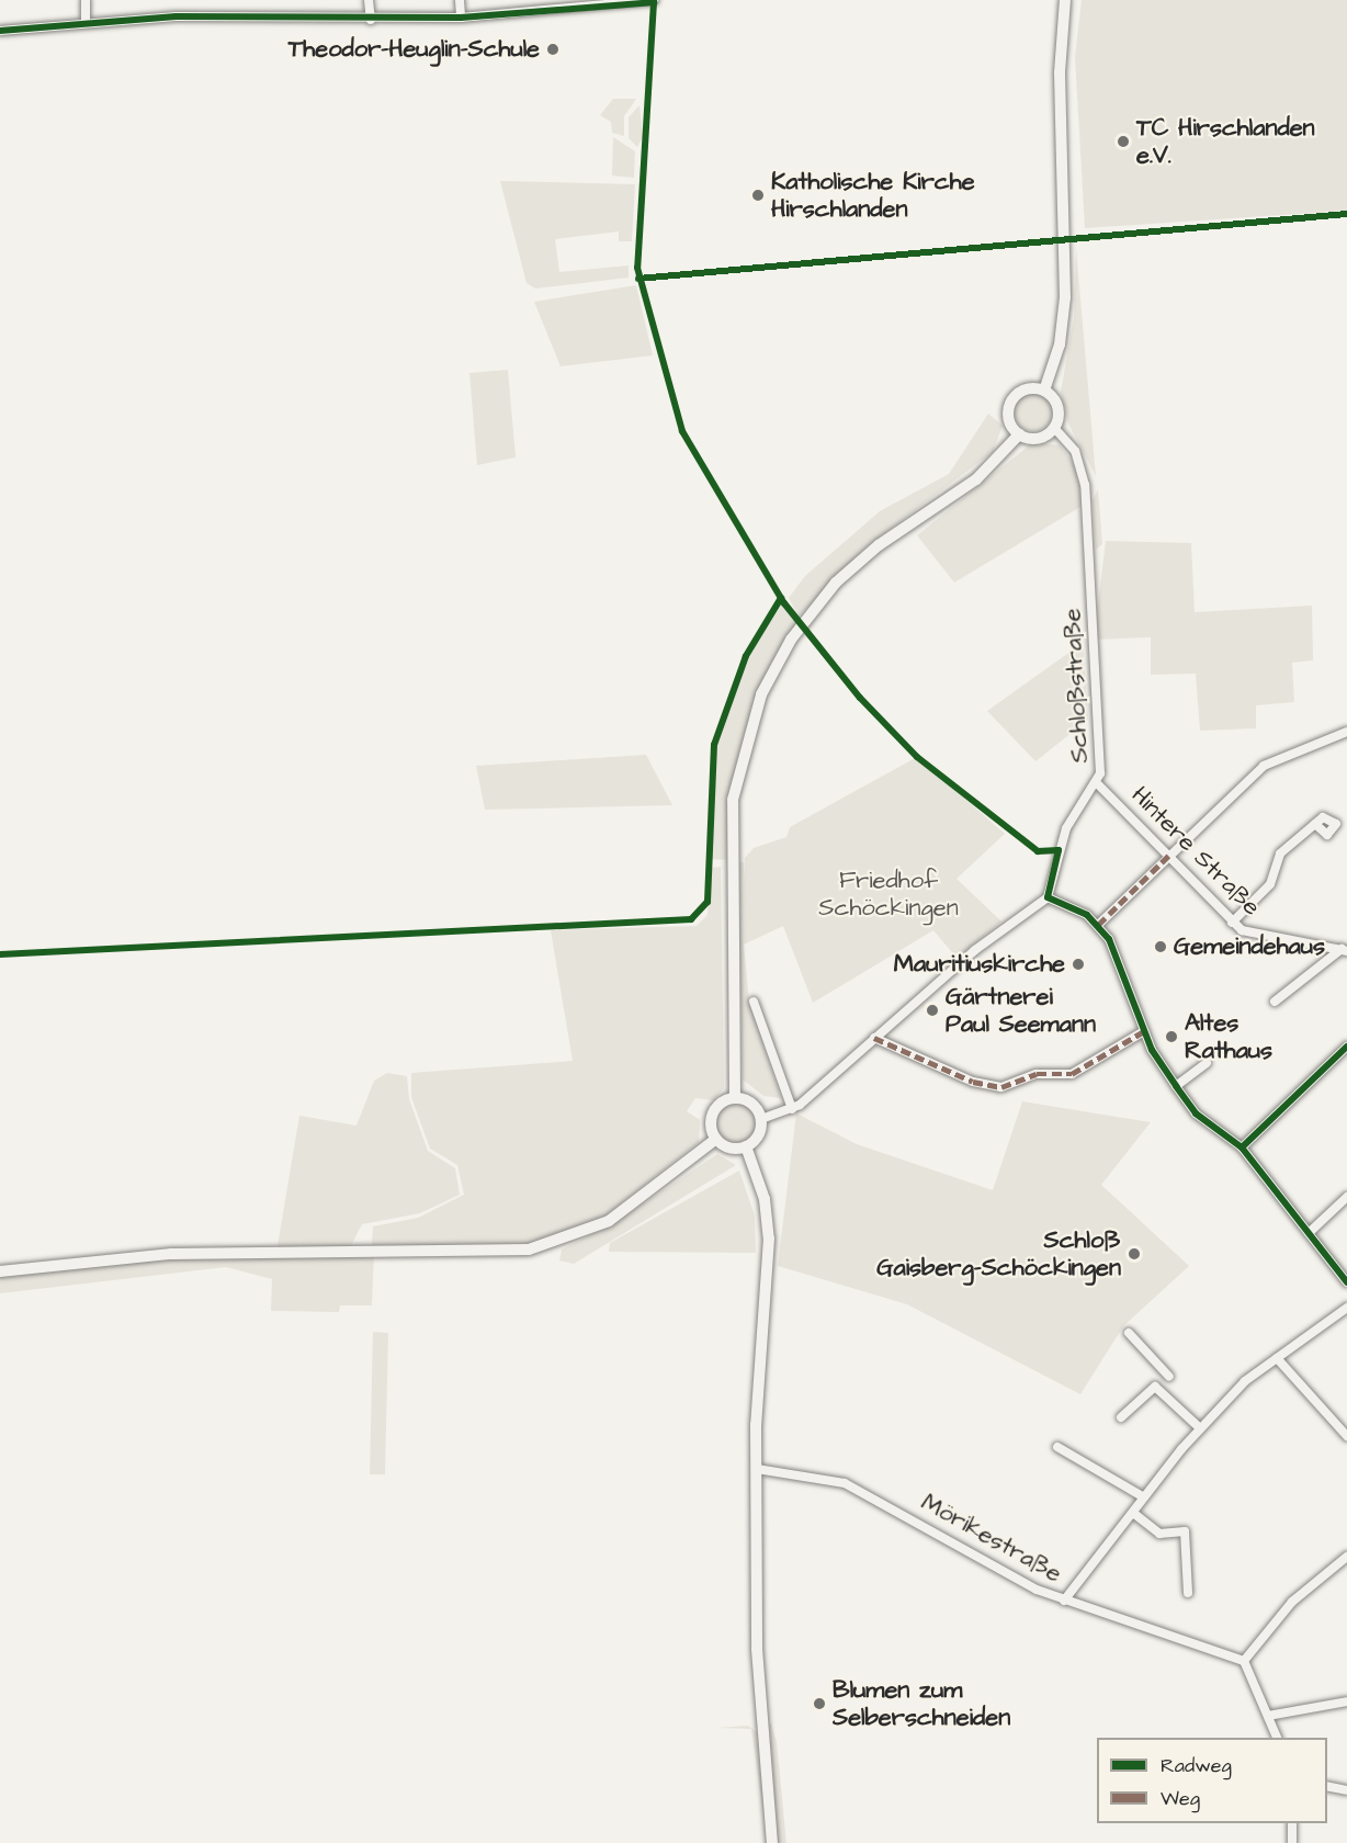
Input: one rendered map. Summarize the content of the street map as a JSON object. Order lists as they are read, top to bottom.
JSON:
{
  "streets": {
    "street": ["Schloßstraße", "Hintere Straße", "Mörikestraße"]
  },
  "crossings": [
    ["Schloßstraße", "Hintere Straße"]
  ],
  "parks": ["Friedhof Schöckingen"],
  "places": [
    "Theodor-Heuglin-Schule",
    "TC Hirschlanden e.V.",
    "Katholische Kirche Hirschlanden",
    "Gemeindehaus",
    "Mauritiuskirche",
    "Gärtnerei Paul Seemann",
    "Altes Rathaus",
    "Schloß Gaisberg-Schöckingen",
    "Blumen zum Selberschneiden"
  ],
  "legend": ["Radweg", "Weg"]
}
